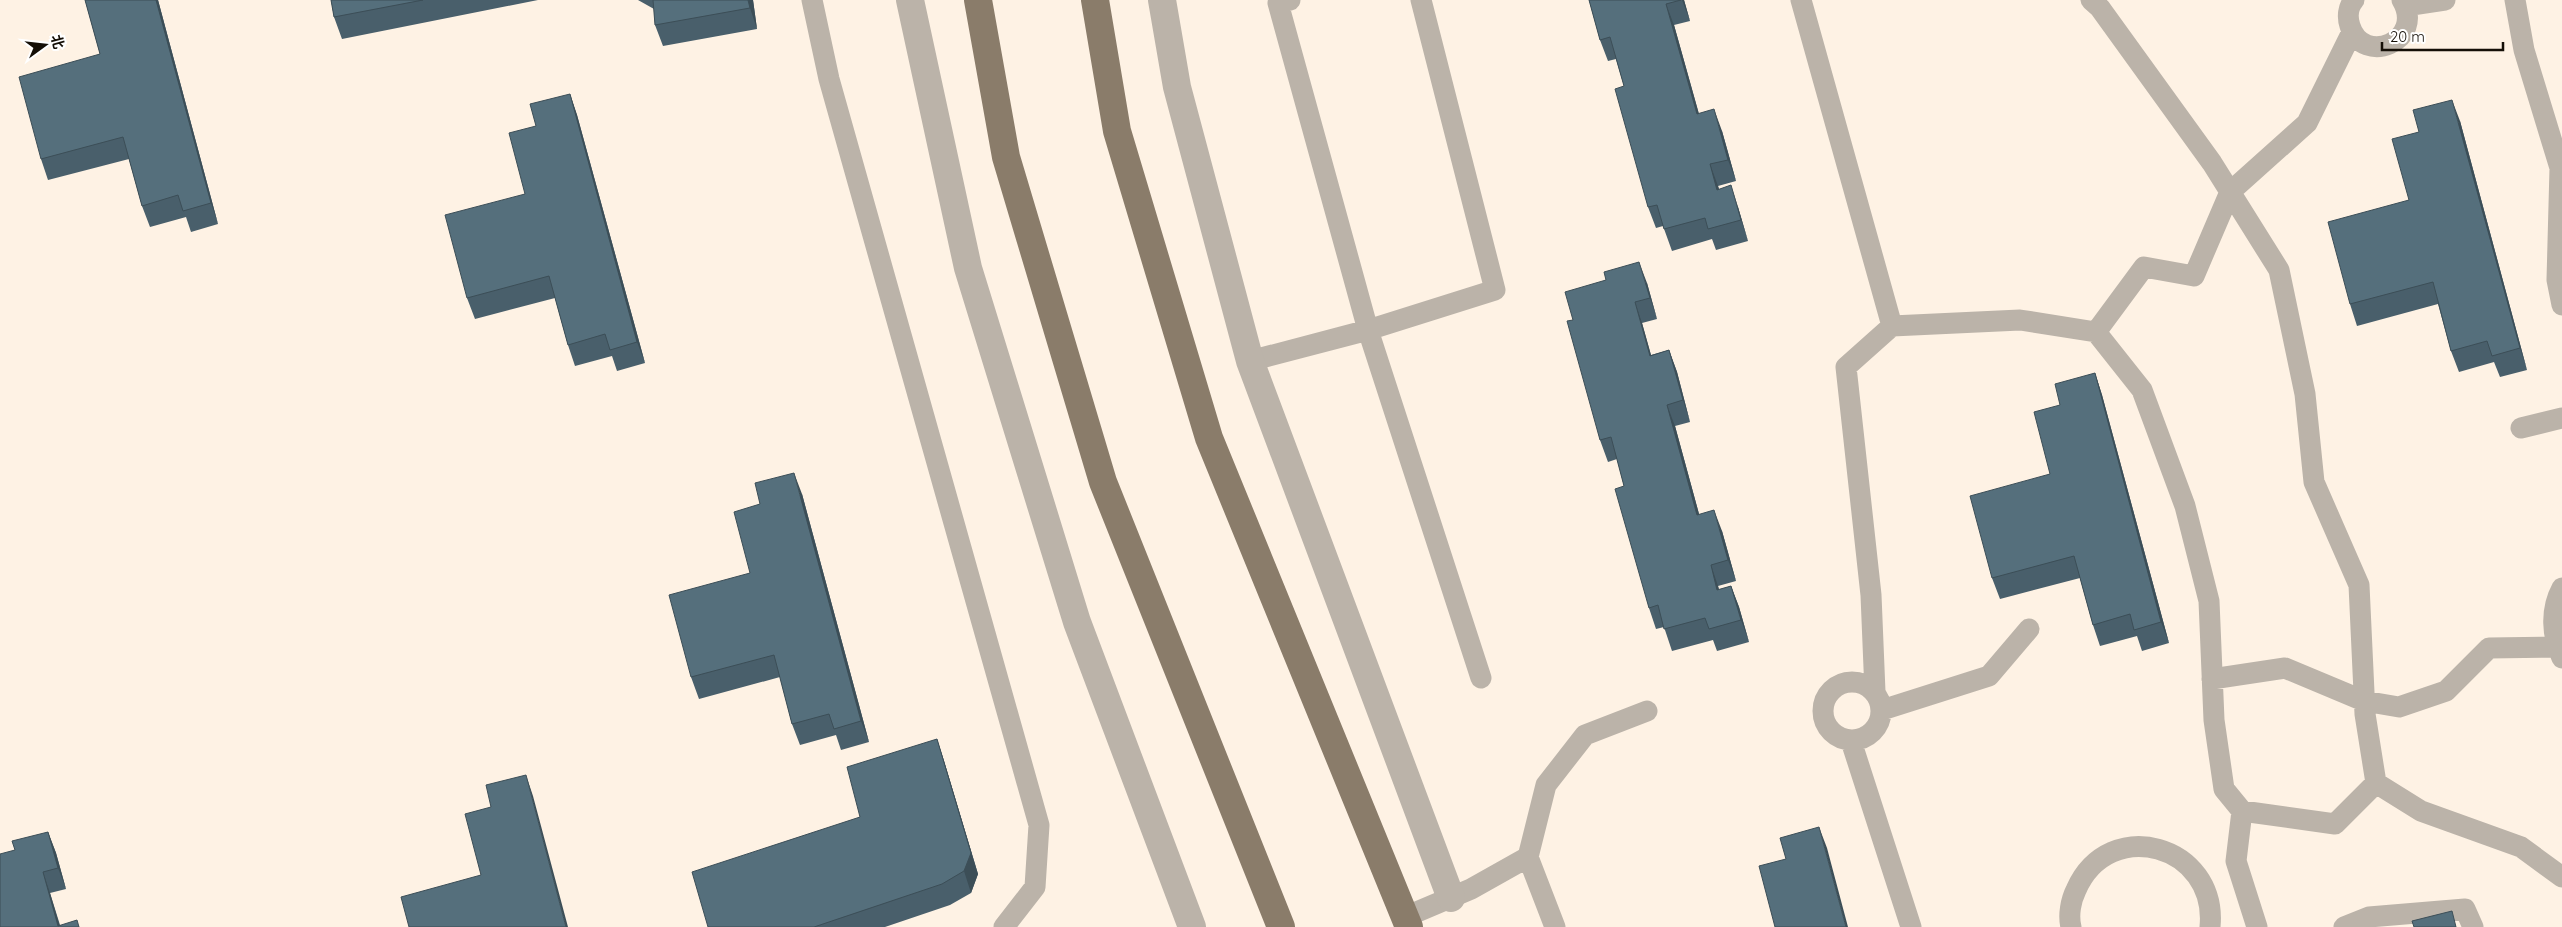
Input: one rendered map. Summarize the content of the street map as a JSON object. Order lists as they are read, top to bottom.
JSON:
{
  "scale_bar": "20 m",
  "north": "right"
}
